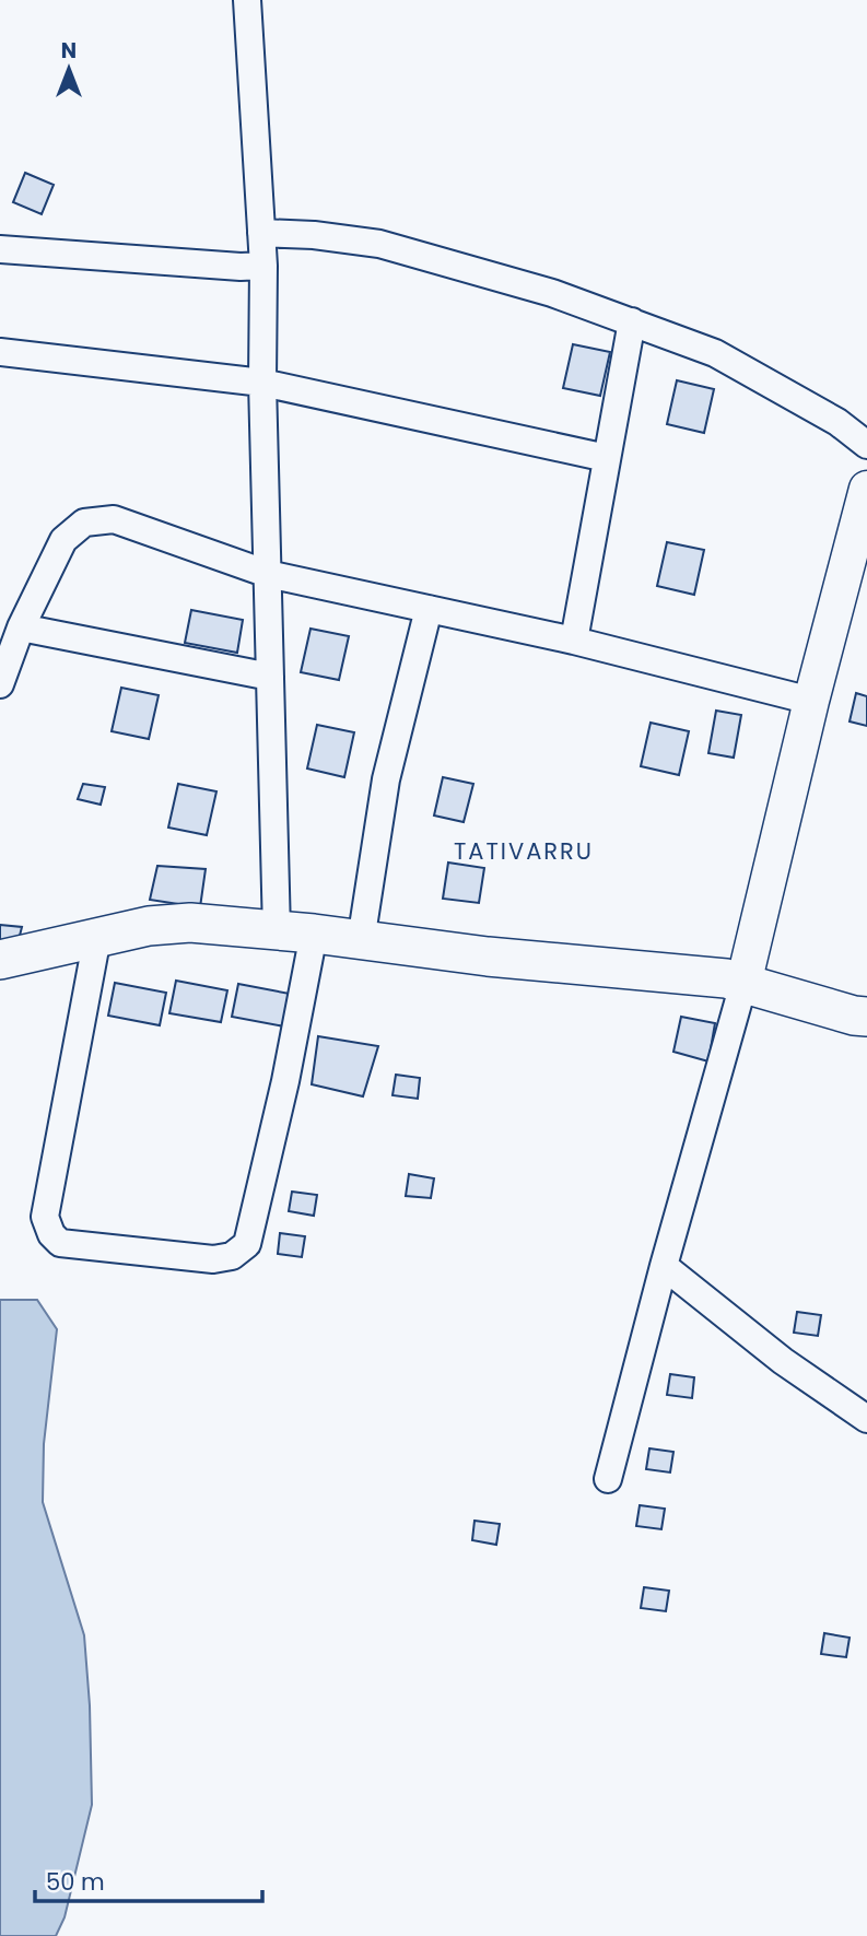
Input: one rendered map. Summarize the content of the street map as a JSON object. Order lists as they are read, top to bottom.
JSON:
{
  "districts": ["TATIVARRU"],
  "scale_bar": "50 m",
  "north": "top"
}
